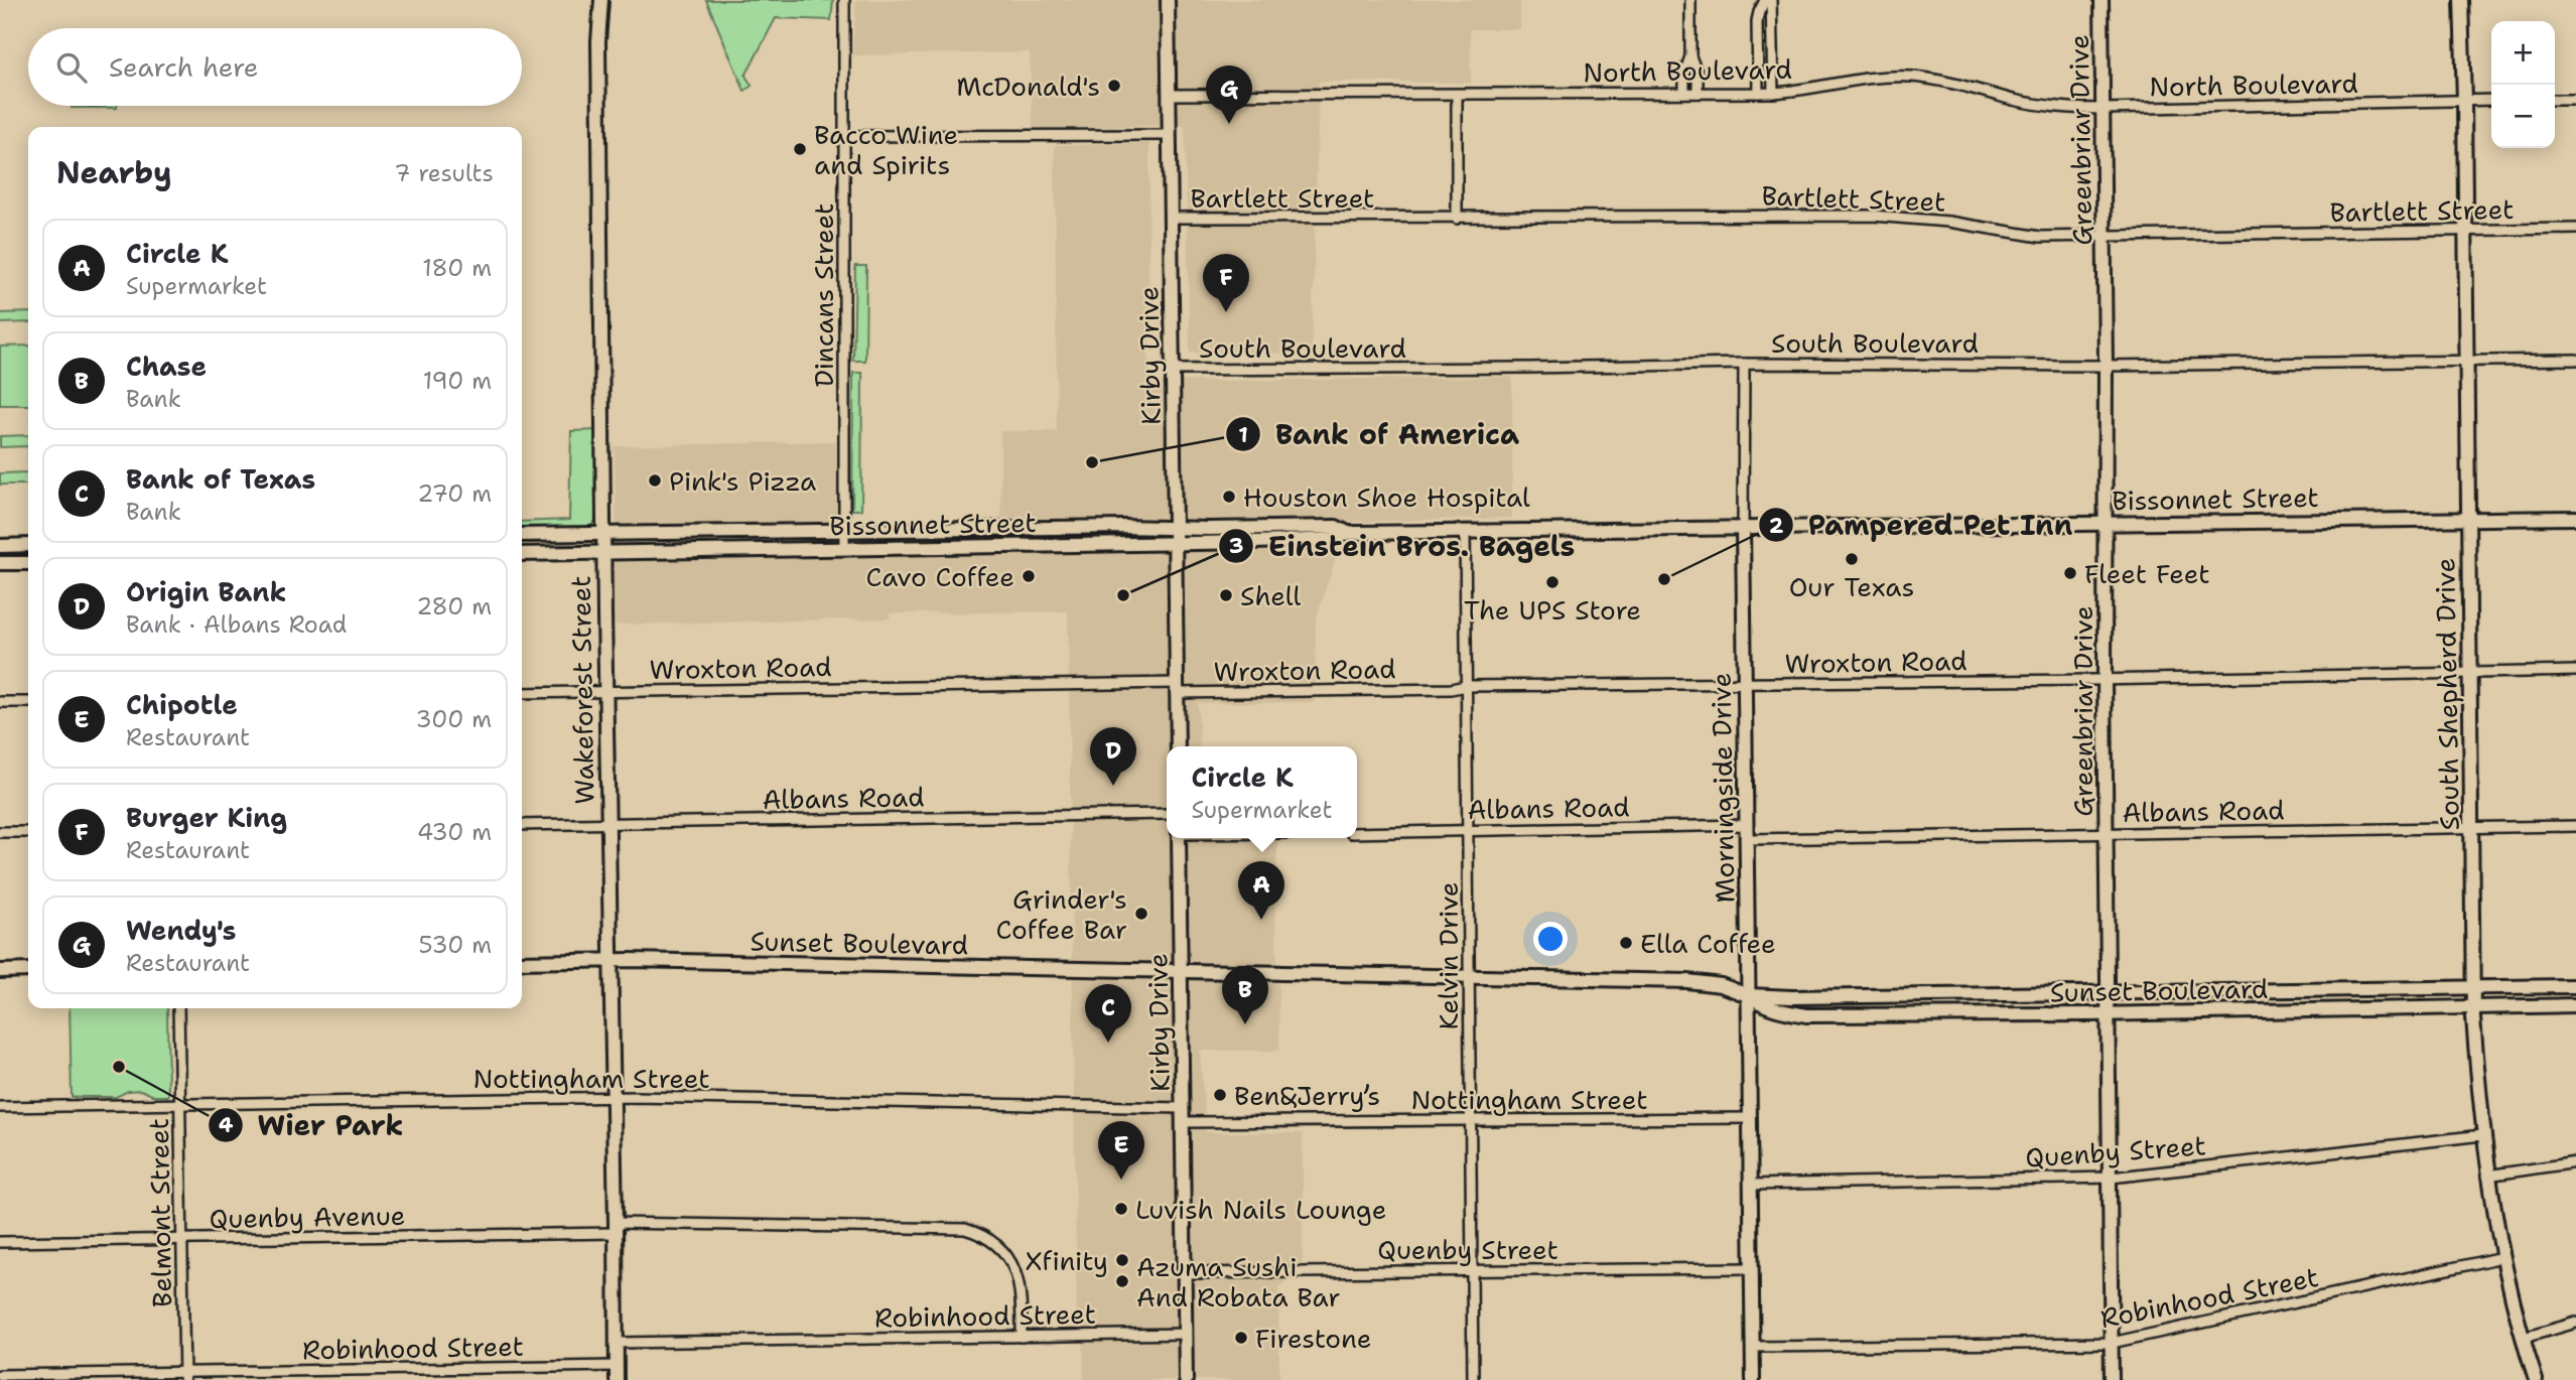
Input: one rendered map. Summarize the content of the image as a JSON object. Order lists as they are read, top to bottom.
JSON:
{
  "streets": {
    "main road": [
      "Greenbriar Drive",
      "Kirby Drive",
      "Bissonnet Street",
      "Wakeforest Street",
      "South Shepherd Drive",
      "Morningside Drive",
      "Sunset Boulevard"
    ],
    "street": [
      "North Boulevard",
      "Bartlett Street",
      "Dincans Street",
      "South Boulevard",
      "Wroxton Road",
      "Albans Road",
      "Kelvin Drive",
      "Nottingham Street",
      "Quenby Street",
      "Belmont Street",
      "Quenby Avenue",
      "Robinhood Street"
    ]
  },
  "crossings": [
    ["North Boulevard", "Greenbriar Drive"],
    ["North Boulevard", "Kirby Drive"],
    ["North Boulevard", "South Shepherd Drive"],
    ["Greenbriar Drive", "Bartlett Street"],
    ["Greenbriar Drive", "South Boulevard"],
    ["Greenbriar Drive", "Bissonnet Street"],
    ["Greenbriar Drive", "Wroxton Road"],
    ["Greenbriar Drive", "Albans Road"],
    ["Greenbriar Drive", "Sunset Boulevard"],
    ["Greenbriar Drive", "Quenby Street"],
    ["Greenbriar Drive", "Robinhood Street"],
    ["Bartlett Street", "Kirby Drive"],
    ["Bartlett Street", "South Shepherd Drive"],
    ["Dincans Street", "Bissonnet Street"],
    ["South Boulevard", "Kirby Drive"],
    ["South Boulevard", "South Shepherd Drive"],
    ["South Boulevard", "Morningside Drive"],
    ["Kirby Drive", "Bissonnet Street"],
    ["Kirby Drive", "Wroxton Road"],
    ["Kirby Drive", "Sunset Boulevard"],
    ["Kirby Drive", "Nottingham Street"],
    ["Kirby Drive", "Quenby Street"],
    ["Kirby Drive", "Robinhood Street"],
    ["Bissonnet Street", "Wakeforest Street"],
    ["Bissonnet Street", "South Shepherd Drive"],
    ["Bissonnet Street", "Morningside Drive"],
    ["Bissonnet Street", "Kelvin Drive"],
    ["Wroxton Road", "Wakeforest Street"],
    ["Wroxton Road", "South Shepherd Drive"],
    ["Wroxton Road", "Morningside Drive"],
    ["Wroxton Road", "Kelvin Drive"],
    ["Wakeforest Street", "Albans Road"],
    ["Wakeforest Street", "Sunset Boulevard"],
    ["Wakeforest Street", "Nottingham Street"],
    ["Wakeforest Street", "Quenby Avenue"],
    ["Wakeforest Street", "Robinhood Street"],
    ["South Shepherd Drive", "Albans Road"],
    ["South Shepherd Drive", "Sunset Boulevard"],
    ["South Shepherd Drive", "Quenby Street"],
    ["South Shepherd Drive", "Robinhood Street"],
    ["Morningside Drive", "Albans Road"],
    ["Morningside Drive", "Sunset Boulevard"],
    ["Morningside Drive", "Nottingham Street"],
    ["Morningside Drive", "Quenby Street"],
    ["Morningside Drive", "Robinhood Street"],
    ["Albans Road", "Kelvin Drive"],
    ["Sunset Boulevard", "Kelvin Drive"],
    ["Kelvin Drive", "Nottingham Street"],
    ["Kelvin Drive", "Quenby Street"],
    ["Nottingham Street", "Belmont Street"],
    ["Belmont Street", "Quenby Avenue"],
    ["Belmont Street", "Robinhood Street"],
    ["Quenby Avenue", "Robinhood Street"]
  ],
  "places": [
    "McDonald's",
    "Bacco Wine and Spirits",
    "Bank of America",
    "Pink's Pizza",
    "Houston Shoe Hospital",
    "Our Texas",
    "Fleet Feet",
    "Cavo Coffee",
    "Pampered Pet Inn",
    "The UPS Store",
    "Einstein Bros. Bagels",
    "Shell",
    "Grinder's Coffee Bar",
    "Ella Coffee",
    "Wier Park",
    "Ben&Jerry’s",
    "Luvish Nails Lounge",
    "Xfinity",
    "Azuma Sushi And Robata Bar",
    "Firestone"
  ],
  "page": {
    "map_buttons": ["+", "−"],
    "search": "Search here",
    "pins": [
      "G",
      "F",
      "D",
      "A",
      "B",
      "C",
      "E"
    ],
    "heading": ["Nearby", "7 results"],
    "list": [
      {
        "mark": "A",
        "name": "Circle K",
        "note": "Supermarket",
        "value": "180 m"
      },
      {
        "mark": "B",
        "name": "Chase",
        "note": "Bank",
        "value": "190 m"
      },
      {
        "mark": "C",
        "name": "Bank of Texas",
        "note": "Bank",
        "value": "270 m"
      },
      {
        "mark": "D",
        "name": "Origin Bank",
        "note": "Bank · Albans Road",
        "value": "280 m"
      },
      {
        "mark": "E",
        "name": "Chipotle",
        "note": "Restaurant",
        "value": "300 m"
      },
      {
        "mark": "F",
        "name": "Burger King",
        "note": "Restaurant",
        "value": "430 m"
      },
      {
        "mark": "G",
        "name": "Wendy's",
        "note": "Restaurant",
        "value": "530 m"
      }
    ],
    "popup": ["Circle K", "Supermarket"]
  }
}
